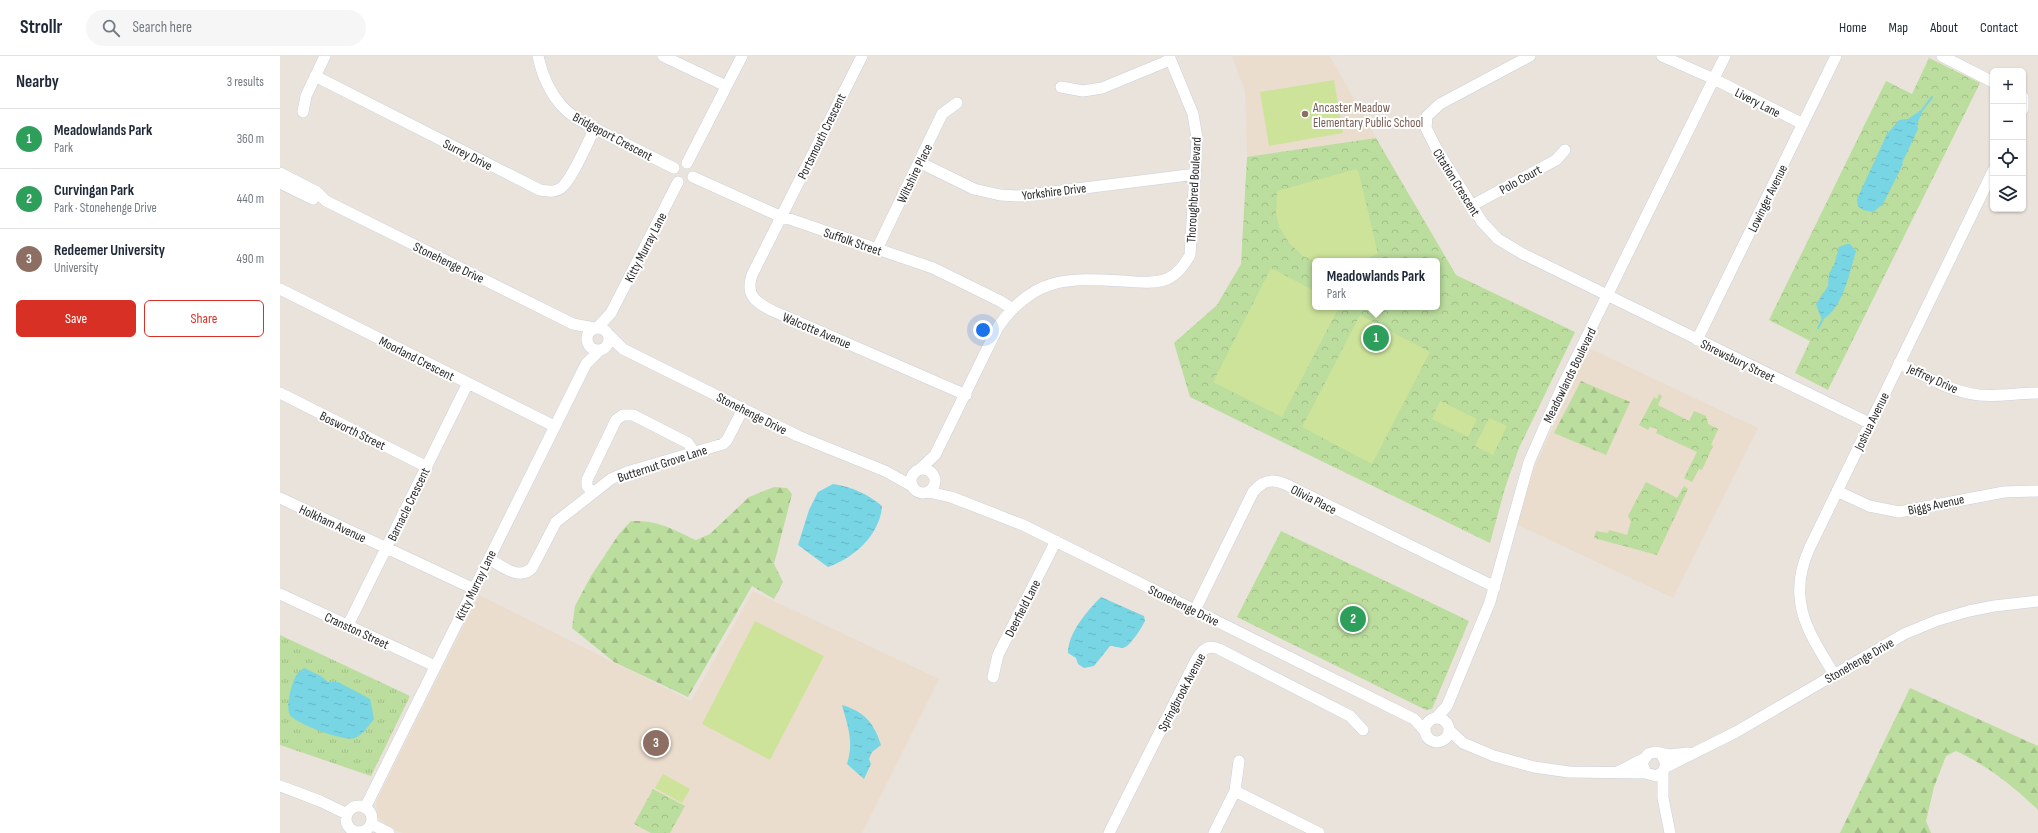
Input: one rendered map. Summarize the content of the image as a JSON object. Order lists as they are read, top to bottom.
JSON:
{
  "streets": {
    "street": [
      "Livery Lane",
      "Bridgeport Crescent",
      "Portsmouth Crescent",
      "Surrey Drive",
      "Wiltshire Place",
      "Polo Court",
      "Citation Crescent",
      "Thoroughbred Boulevard",
      "Yorkshire Drive",
      "Lowinger Avenue",
      "Suffolk Street",
      "Kitty Murray Lane",
      "Stonehenge Drive",
      "Walcotte Avenue",
      "Moorland Crescent",
      "Shrewsbury Street",
      "Meadowlands Boulevard",
      "Jeffrey Drive",
      "Joshua Avenue",
      "Bosworth Street",
      "Butternut Grove Lane",
      "Olivia Place",
      "Barnacle Crescent",
      "Biggs Avenue",
      "Holkham Avenue",
      "Deerfield Lane",
      "Cranston Street",
      "Springbrook Avenue"
    ]
  },
  "crossings": [
    ["Livery Lane", "Lowinger Avenue"],
    ["Livery Lane", "Meadowlands Boulevard"],
    ["Bridgeport Crescent", "Surrey Drive"],
    ["Bridgeport Crescent", "Suffolk Street"],
    ["Bridgeport Crescent", "Kitty Murray Lane"],
    ["Portsmouth Crescent", "Suffolk Street"],
    ["Portsmouth Crescent", "Walcotte Avenue"],
    ["Wiltshire Place", "Yorkshire Drive"],
    ["Wiltshire Place", "Suffolk Street"],
    ["Polo Court", "Citation Crescent"],
    ["Citation Crescent", "Shrewsbury Street"],
    ["Citation Crescent", "Meadowlands Boulevard"],
    ["Thoroughbred Boulevard", "Yorkshire Drive"],
    ["Thoroughbred Boulevard", "Suffolk Street"],
    ["Thoroughbred Boulevard", "Stonehenge Drive"],
    ["Thoroughbred Boulevard", "Walcotte Avenue"],
    ["Lowinger Avenue", "Shrewsbury Street"],
    ["Suffolk Street", "Kitty Murray Lane"],
    ["Suffolk Street", "Walcotte Avenue"],
    ["Kitty Murray Lane", "Stonehenge Drive"],
    ["Kitty Murray Lane", "Moorland Crescent"],
    ["Kitty Murray Lane", "Butternut Grove Lane"],
    ["Kitty Murray Lane", "Holkham Avenue"],
    ["Kitty Murray Lane", "Cranston Street"],
    ["Stonehenge Drive", "Meadowlands Boulevard"],
    ["Stonehenge Drive", "Joshua Avenue"],
    ["Stonehenge Drive", "Butternut Grove Lane"],
    ["Stonehenge Drive", "Olivia Place"],
    ["Stonehenge Drive", "Deerfield Lane"],
    ["Moorland Crescent", "Barnacle Crescent"],
    ["Shrewsbury Street", "Meadowlands Boulevard"],
    ["Shrewsbury Street", "Joshua Avenue"],
    ["Meadowlands Boulevard", "Olivia Place"],
    ["Jeffrey Drive", "Joshua Avenue"],
    ["Joshua Avenue", "Biggs Avenue"],
    ["Bosworth Street", "Barnacle Crescent"],
    ["Barnacle Crescent", "Holkham Avenue"],
    ["Barnacle Crescent", "Cranston Street"]
  ],
  "places": ["Ancaster Meadow Elementary Public School"],
  "page": {
    "header": "Strollr",
    "search": "Search here",
    "nav": [
      "Home",
      "Map",
      "About",
      "Contact"
    ],
    "heading": ["Nearby", "3 results"],
    "map_buttons": ["+", "−"],
    "list": [
      {
        "mark": "1",
        "name": "Meadowlands Park",
        "note": "Park",
        "value": "360 m"
      },
      {
        "mark": "2",
        "name": "Curvingan Park",
        "note": "Park · Stonehenge Drive",
        "value": "440 m"
      },
      {
        "mark": "3",
        "name": "Redeemer University",
        "note": "University",
        "value": "490 m"
      }
    ],
    "popup": ["Meadowlands Park", "Park"],
    "buttons": ["Save", "Share"],
    "pins": ["1", "2", "3"]
  }
}
